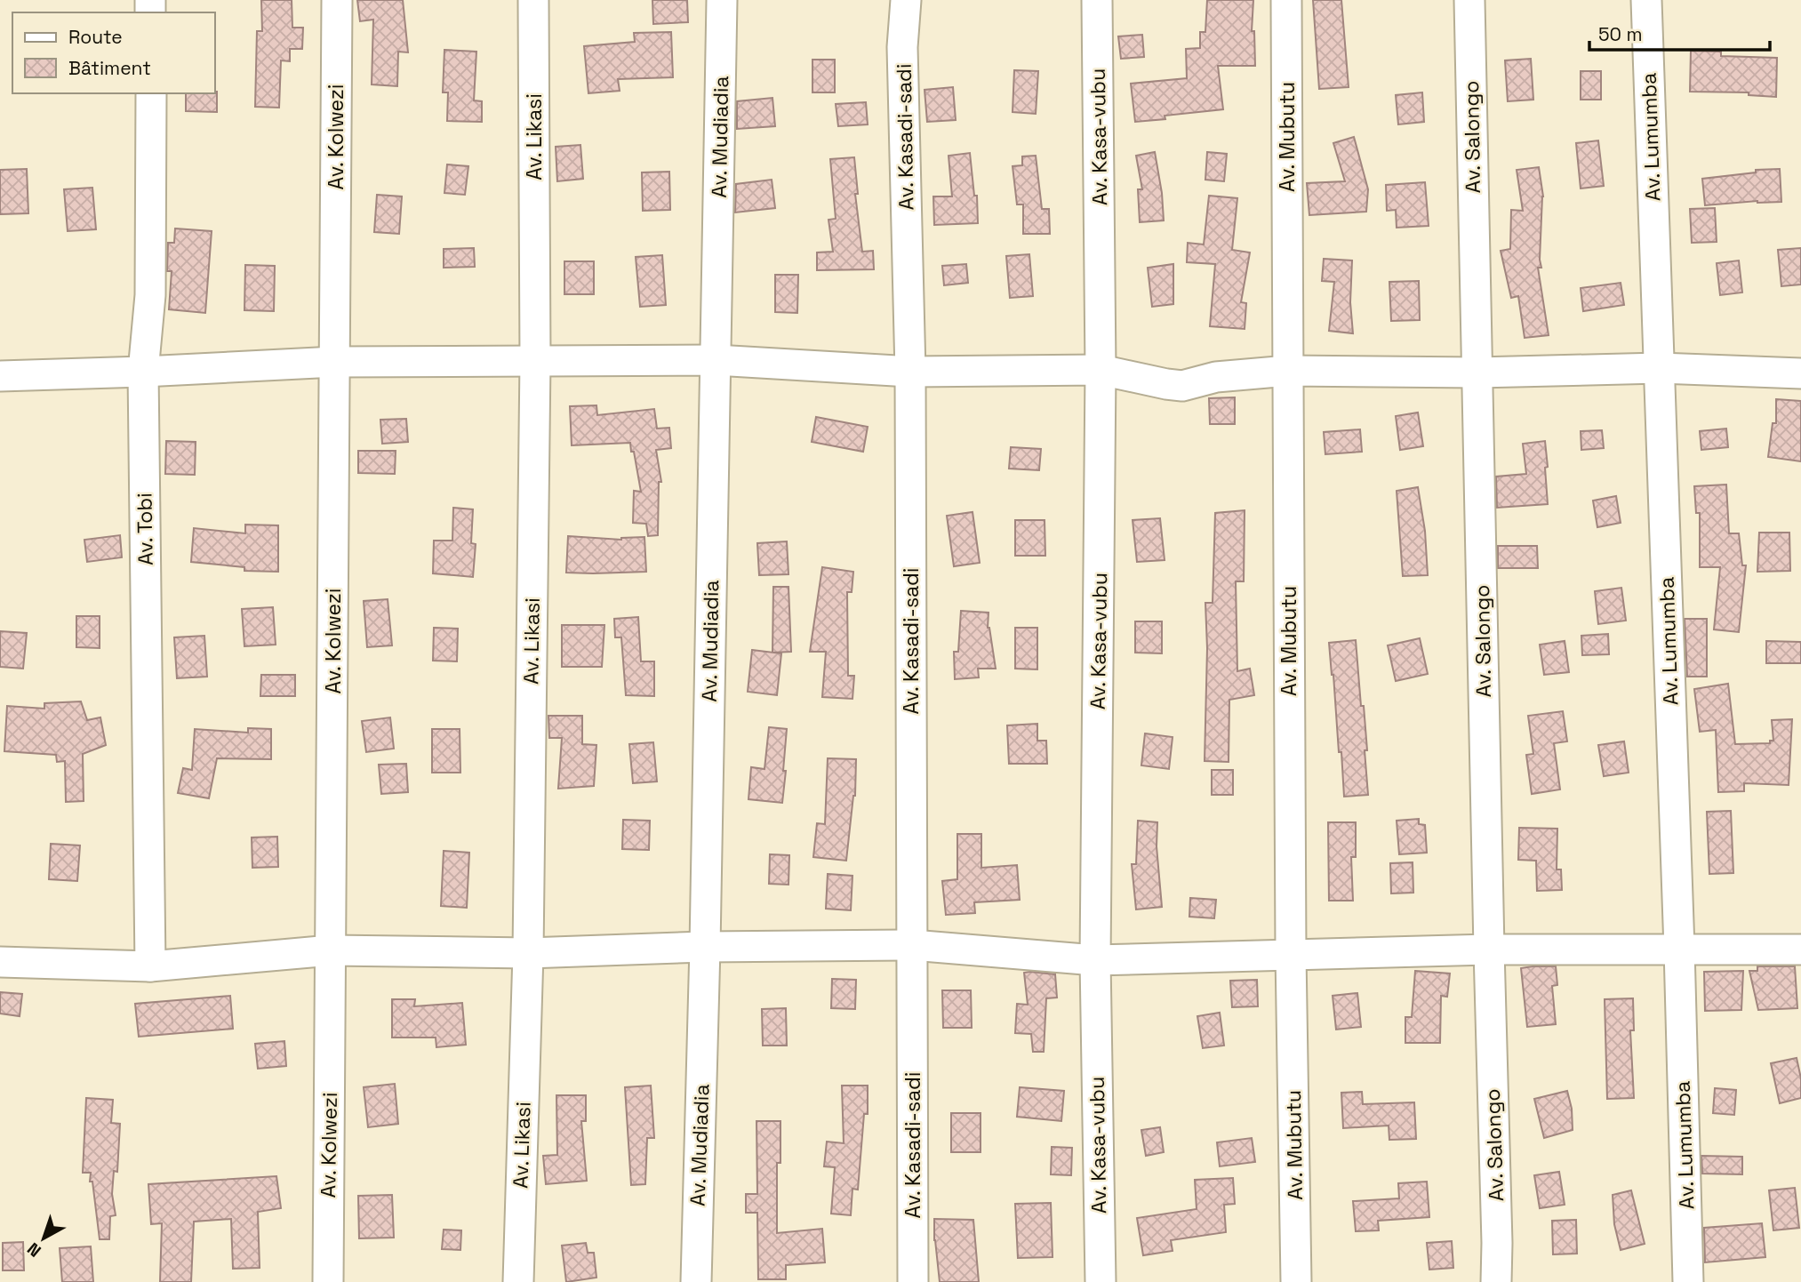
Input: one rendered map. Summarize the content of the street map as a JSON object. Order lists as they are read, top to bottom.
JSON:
{
  "streets": {
    "street": [
      "Av. Kolwezi",
      "Av. Likasi",
      "Av. Mudiadia",
      "Av. Kasadi-sadi",
      "Av. Kasa-vubu",
      "Av. Mubutu",
      "Av. Salongo",
      "Av. Lumumba",
      "Av. Tobi"
    ]
  },
  "legend": ["Route", "Bâtiment"],
  "scale_bar": "50 m",
  "north": "bottom left"
}
